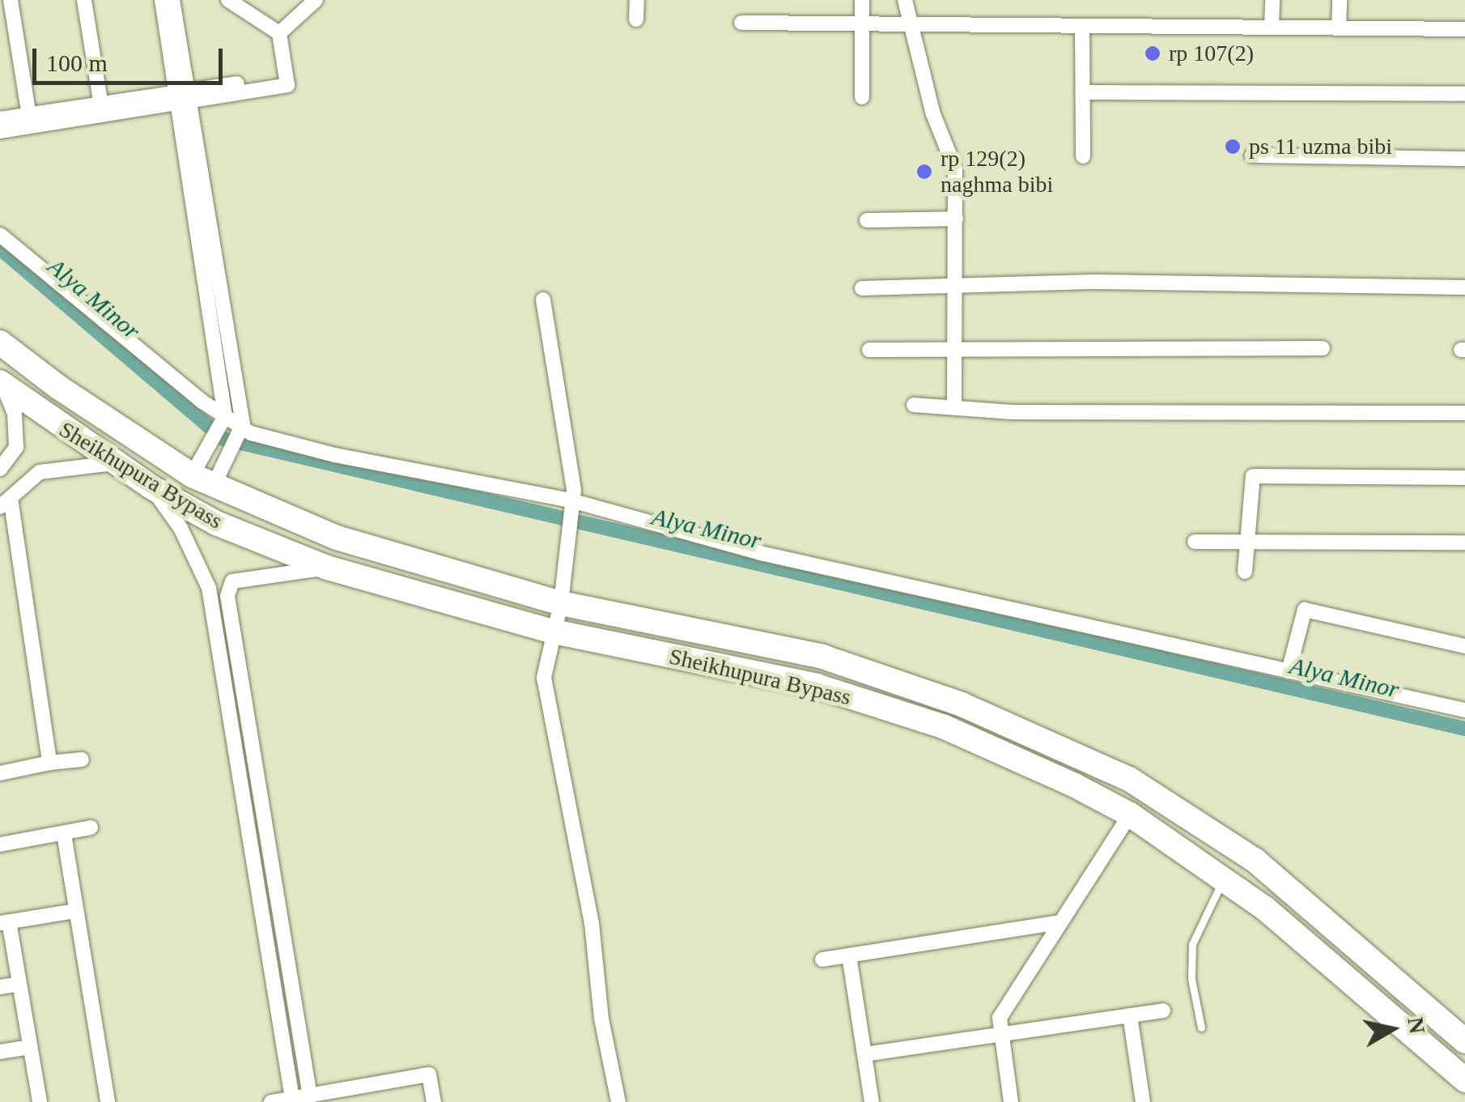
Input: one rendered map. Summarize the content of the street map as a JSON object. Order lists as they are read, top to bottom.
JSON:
{
  "streets": {
    "highway": ["Sheikhupura Bypass"]
  },
  "water": ["Alya Minor"],
  "places": ["rp 107(2)", "ps 11 uzma bibi", "rp 129(2) naghma bibi"],
  "scale_bar": "100 m",
  "north": "right"
}
